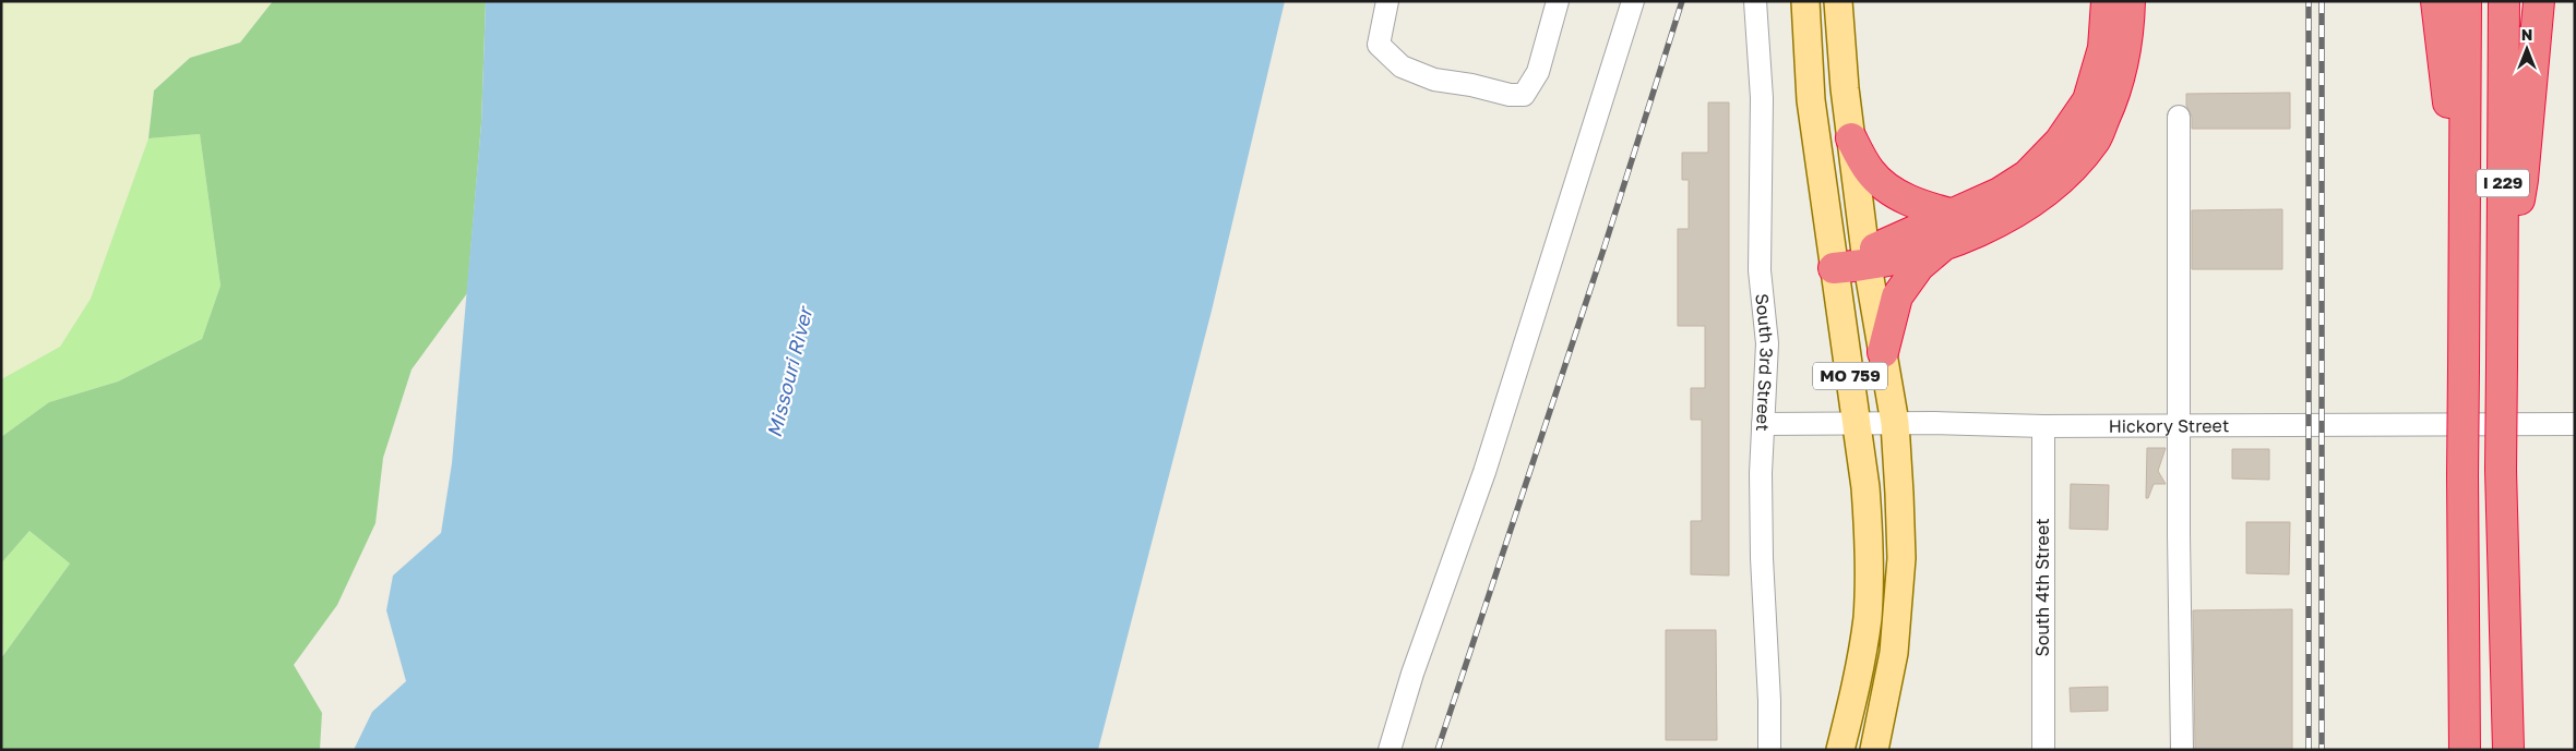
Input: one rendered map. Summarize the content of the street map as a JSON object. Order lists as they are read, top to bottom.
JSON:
{
  "streets": {
    "highway": ["I 229"],
    "main road": ["MO 759"],
    "street": ["South 3rd Street", "Hickory Street", "South 4th Street"]
  },
  "crossings": [
    ["South 3rd Street", "Hickory Street"],
    ["MO 759", "Hickory Street"],
    ["Hickory Street", "South 4th Street"]
  ],
  "water": ["Missouri River"],
  "north": "top"
}
